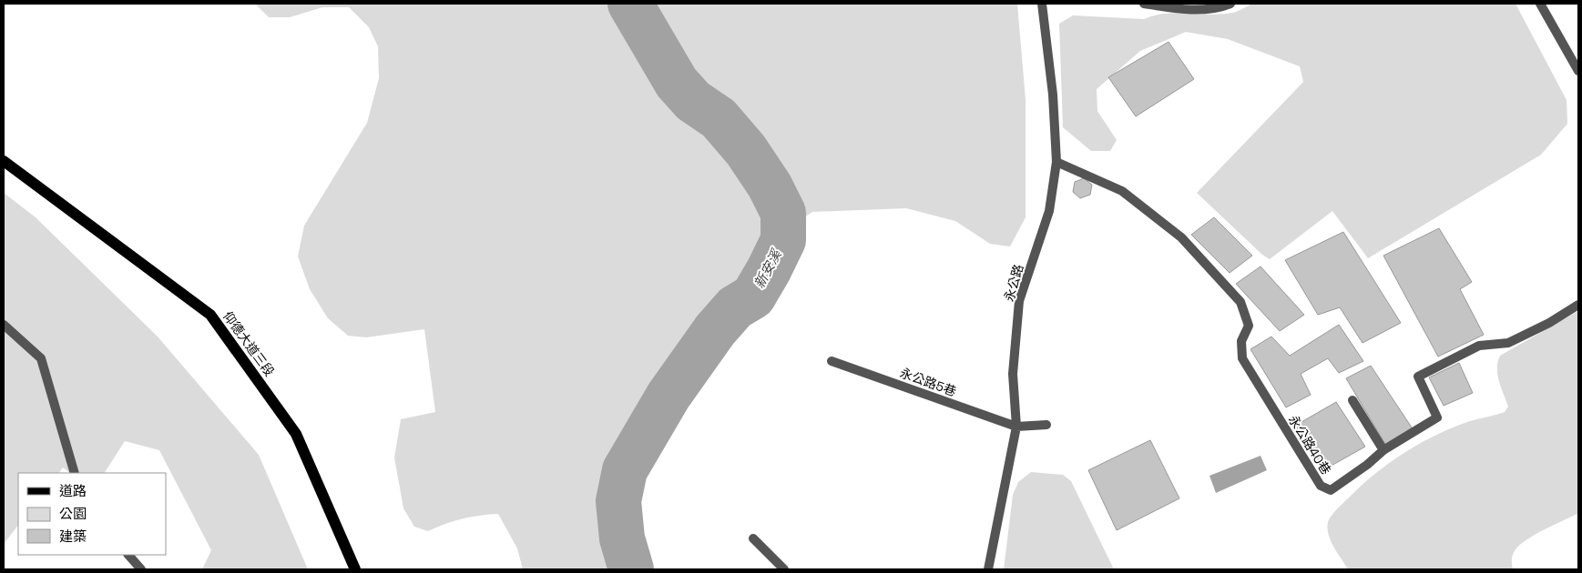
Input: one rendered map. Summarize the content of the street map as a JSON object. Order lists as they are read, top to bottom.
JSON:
{
  "streets": {
    "main road": ["仰德大道三段"],
    "street": ["永公路", "永公路5巷", "永公路40巷"]
  },
  "crossings": [
    ["永公路", "永公路5巷"],
    ["永公路", "永公路40巷"]
  ],
  "water": ["新安溪"],
  "legend": ["道路", "公園", "建築"]
}
